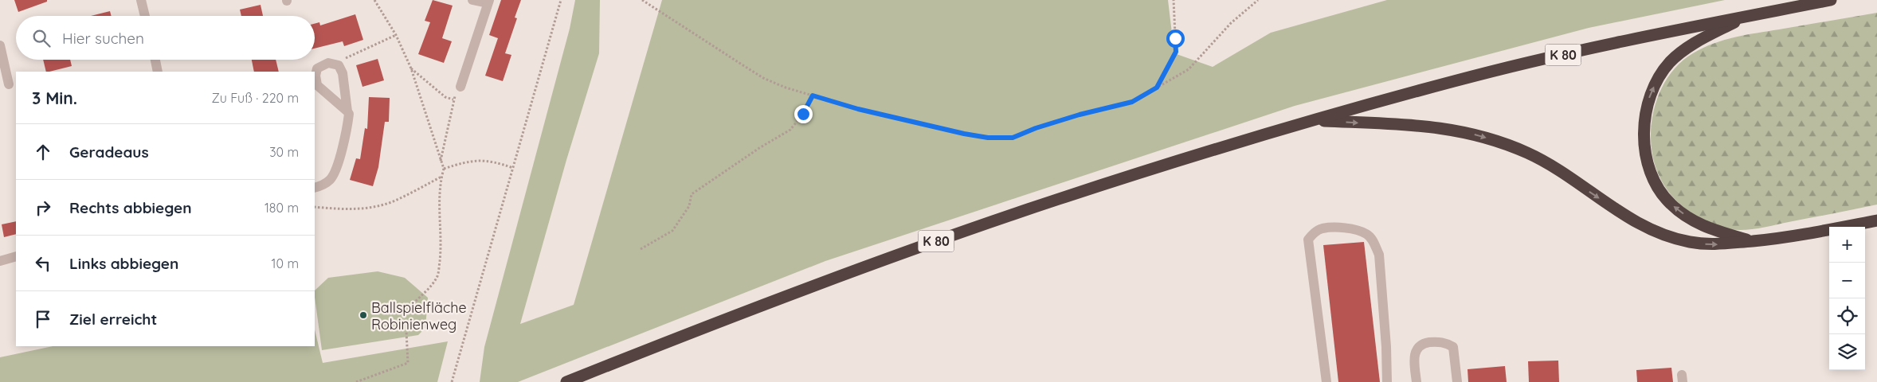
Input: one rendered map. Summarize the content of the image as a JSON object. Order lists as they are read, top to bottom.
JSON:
{
  "streets": {
    "highway": ["K 80"]
  },
  "places": ["Ballspielfläche Robinienweg"],
  "page": {
    "search": "Hier suchen",
    "heading": ["3 Min.", "Zu Fuß · 220 m"],
    "list": [
      ["Geradeaus", "30 m"],
      ["Rechts abbiegen", "180 m"],
      ["Links abbiegen", "10 m"],
      "Ziel erreicht"
    ],
    "map_buttons": ["+", "−"]
  }
}
